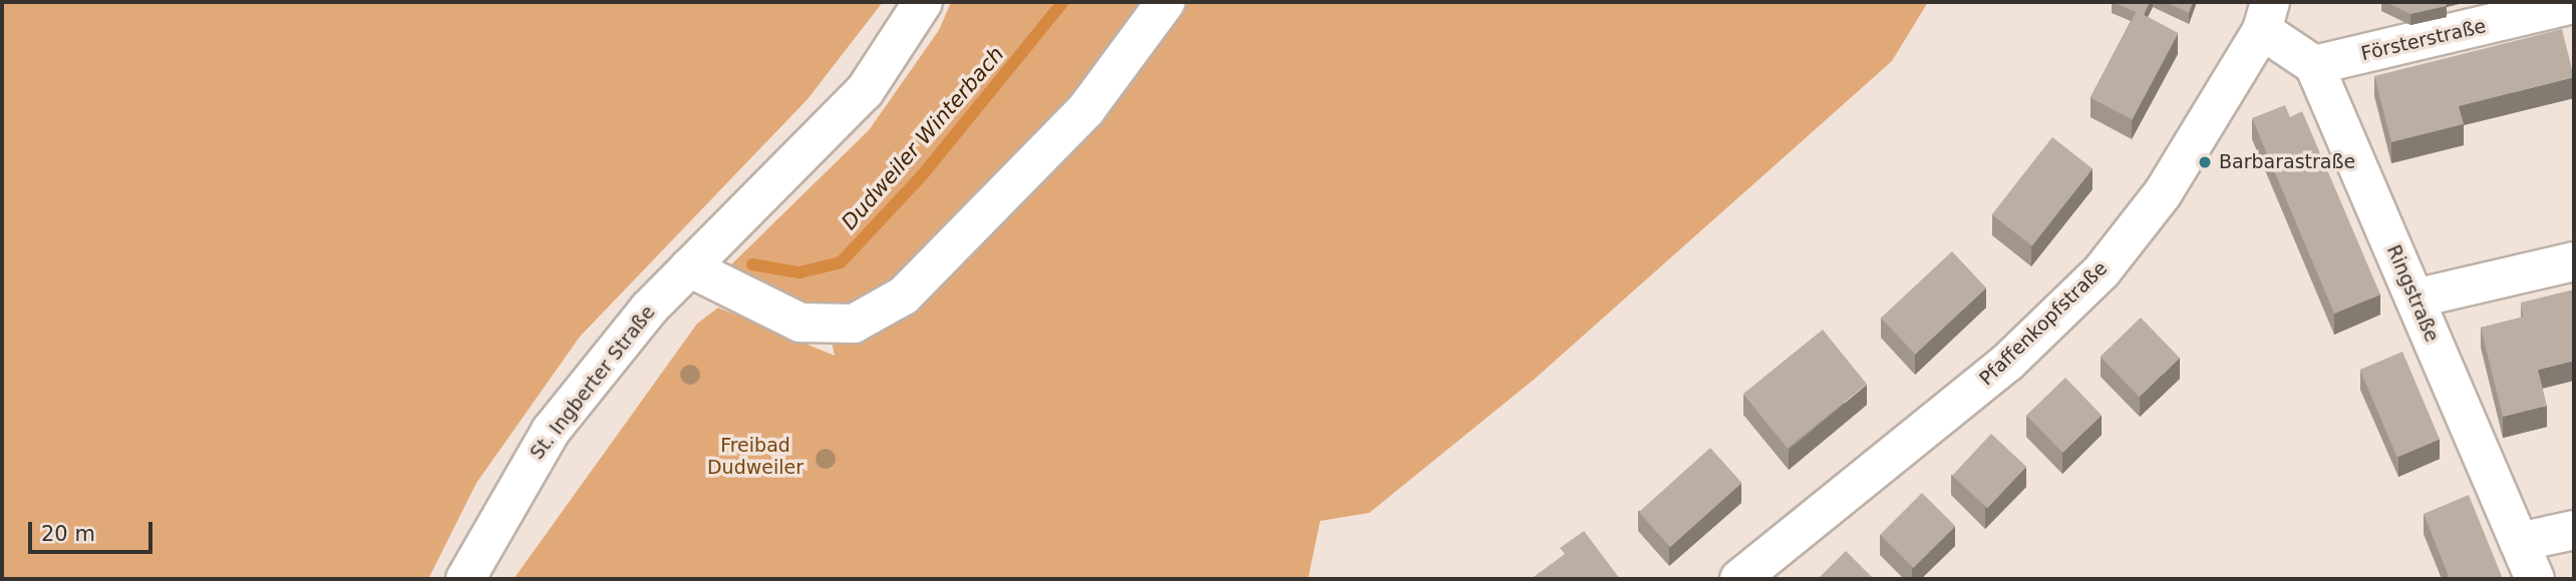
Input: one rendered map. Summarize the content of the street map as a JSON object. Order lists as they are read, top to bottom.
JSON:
{
  "streets": {
    "street": [
      "Försterstraße",
      "Ringstraße",
      "Pfaffenkopfstraße",
      "St. Ingberter Straße"
    ]
  },
  "crossings": [
    ["Försterstraße", "Ringstraße"]
  ],
  "water": ["Dudweiler Winterbach"],
  "parks": ["Freibad Dudweiler"],
  "places": ["Barbarastraße"],
  "scale_bar": "20 m"
}
